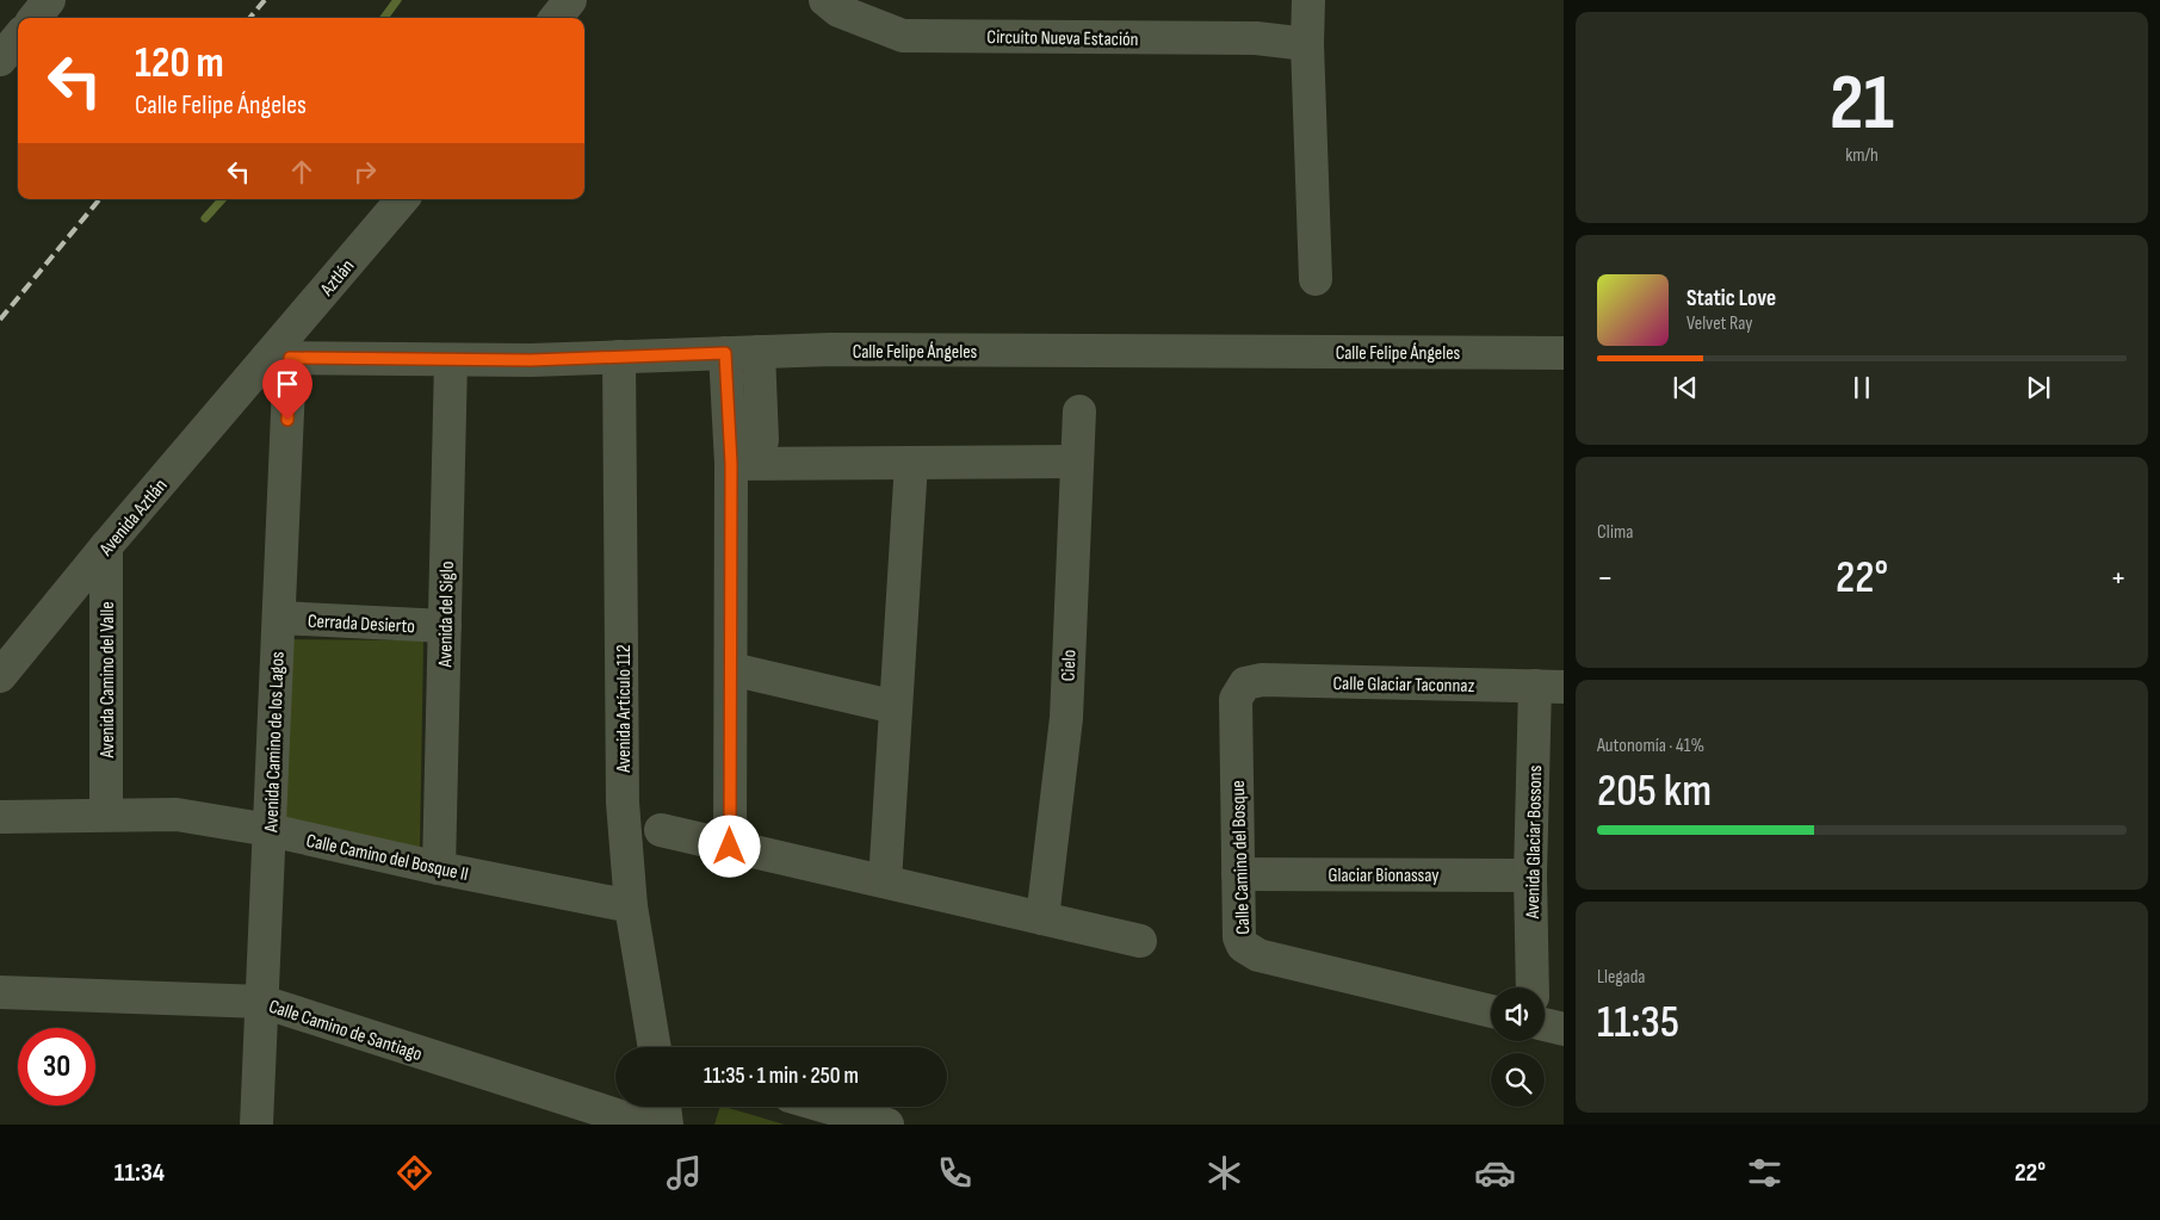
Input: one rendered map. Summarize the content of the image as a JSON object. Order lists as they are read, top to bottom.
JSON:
{
  "streets": {
    "street": [
      "Circuito Nueva Estación",
      "Aztlán",
      "Calle Felipe Ángeles",
      "Avenida Aztlán",
      "Avenida del Siglo",
      "Cerrada Desierto",
      "Cielo",
      "Avenida Camino del Valle",
      "Calle Glaciar Taconnaz",
      "Avenida Artículo 112",
      "Avenida Camino de los Lagos",
      "Avenida Glaciar Bossons",
      "Calle Camino del Bosque II",
      "Calle Camino del Bosque",
      "Glaciar Bionassay",
      "Calle Camino de Santiago"
    ]
  },
  "crossings": [
    ["Aztlán", "Calle Felipe Ángeles"],
    ["Aztlán", "Avenida Aztlán"],
    ["Aztlán", "Avenida Camino de los Lagos"],
    ["Calle Felipe Ángeles", "Avenida Aztlán"],
    ["Calle Felipe Ángeles", "Avenida del Siglo"],
    ["Calle Felipe Ángeles", "Avenida Artículo 112"],
    ["Calle Felipe Ángeles", "Avenida Camino de los Lagos"],
    ["Avenida Aztlán", "Avenida Camino del Valle"],
    ["Avenida Aztlán", "Avenida Camino de los Lagos"],
    ["Avenida del Siglo", "Cerrada Desierto"],
    ["Avenida del Siglo", "Calle Camino del Bosque II"],
    ["Cerrada Desierto", "Avenida Camino de los Lagos"],
    ["Avenida Camino del Valle", "Calle Camino del Bosque II"],
    ["Calle Glaciar Taconnaz", "Avenida Glaciar Bossons"],
    ["Calle Glaciar Taconnaz", "Calle Camino del Bosque"],
    ["Avenida Artículo 112", "Calle Camino del Bosque II"],
    ["Avenida Camino de los Lagos", "Calle Camino del Bosque II"],
    ["Avenida Camino de los Lagos", "Calle Camino de Santiago"],
    ["Avenida Glaciar Bossons", "Glaciar Bionassay"],
    ["Calle Camino del Bosque", "Glaciar Bionassay"]
  ],
  "page": {
    "tile": [
      ["21", "km/h"],
      "Clima",
      ["Autonomía · 41%", "205 km"],
      ["Llegada", "11:35"]
    ],
    "turn": ["120 m", "Calle Felipe Ángeles"],
    "song": ["Static Love", "Velvet Ray"],
    "heat": ["−", "22°", "+"],
    "limit": "30",
    "trip": "11:35 · 1 min · 250 m",
    "tabs": ["11:34", "22°"]
  }
}
